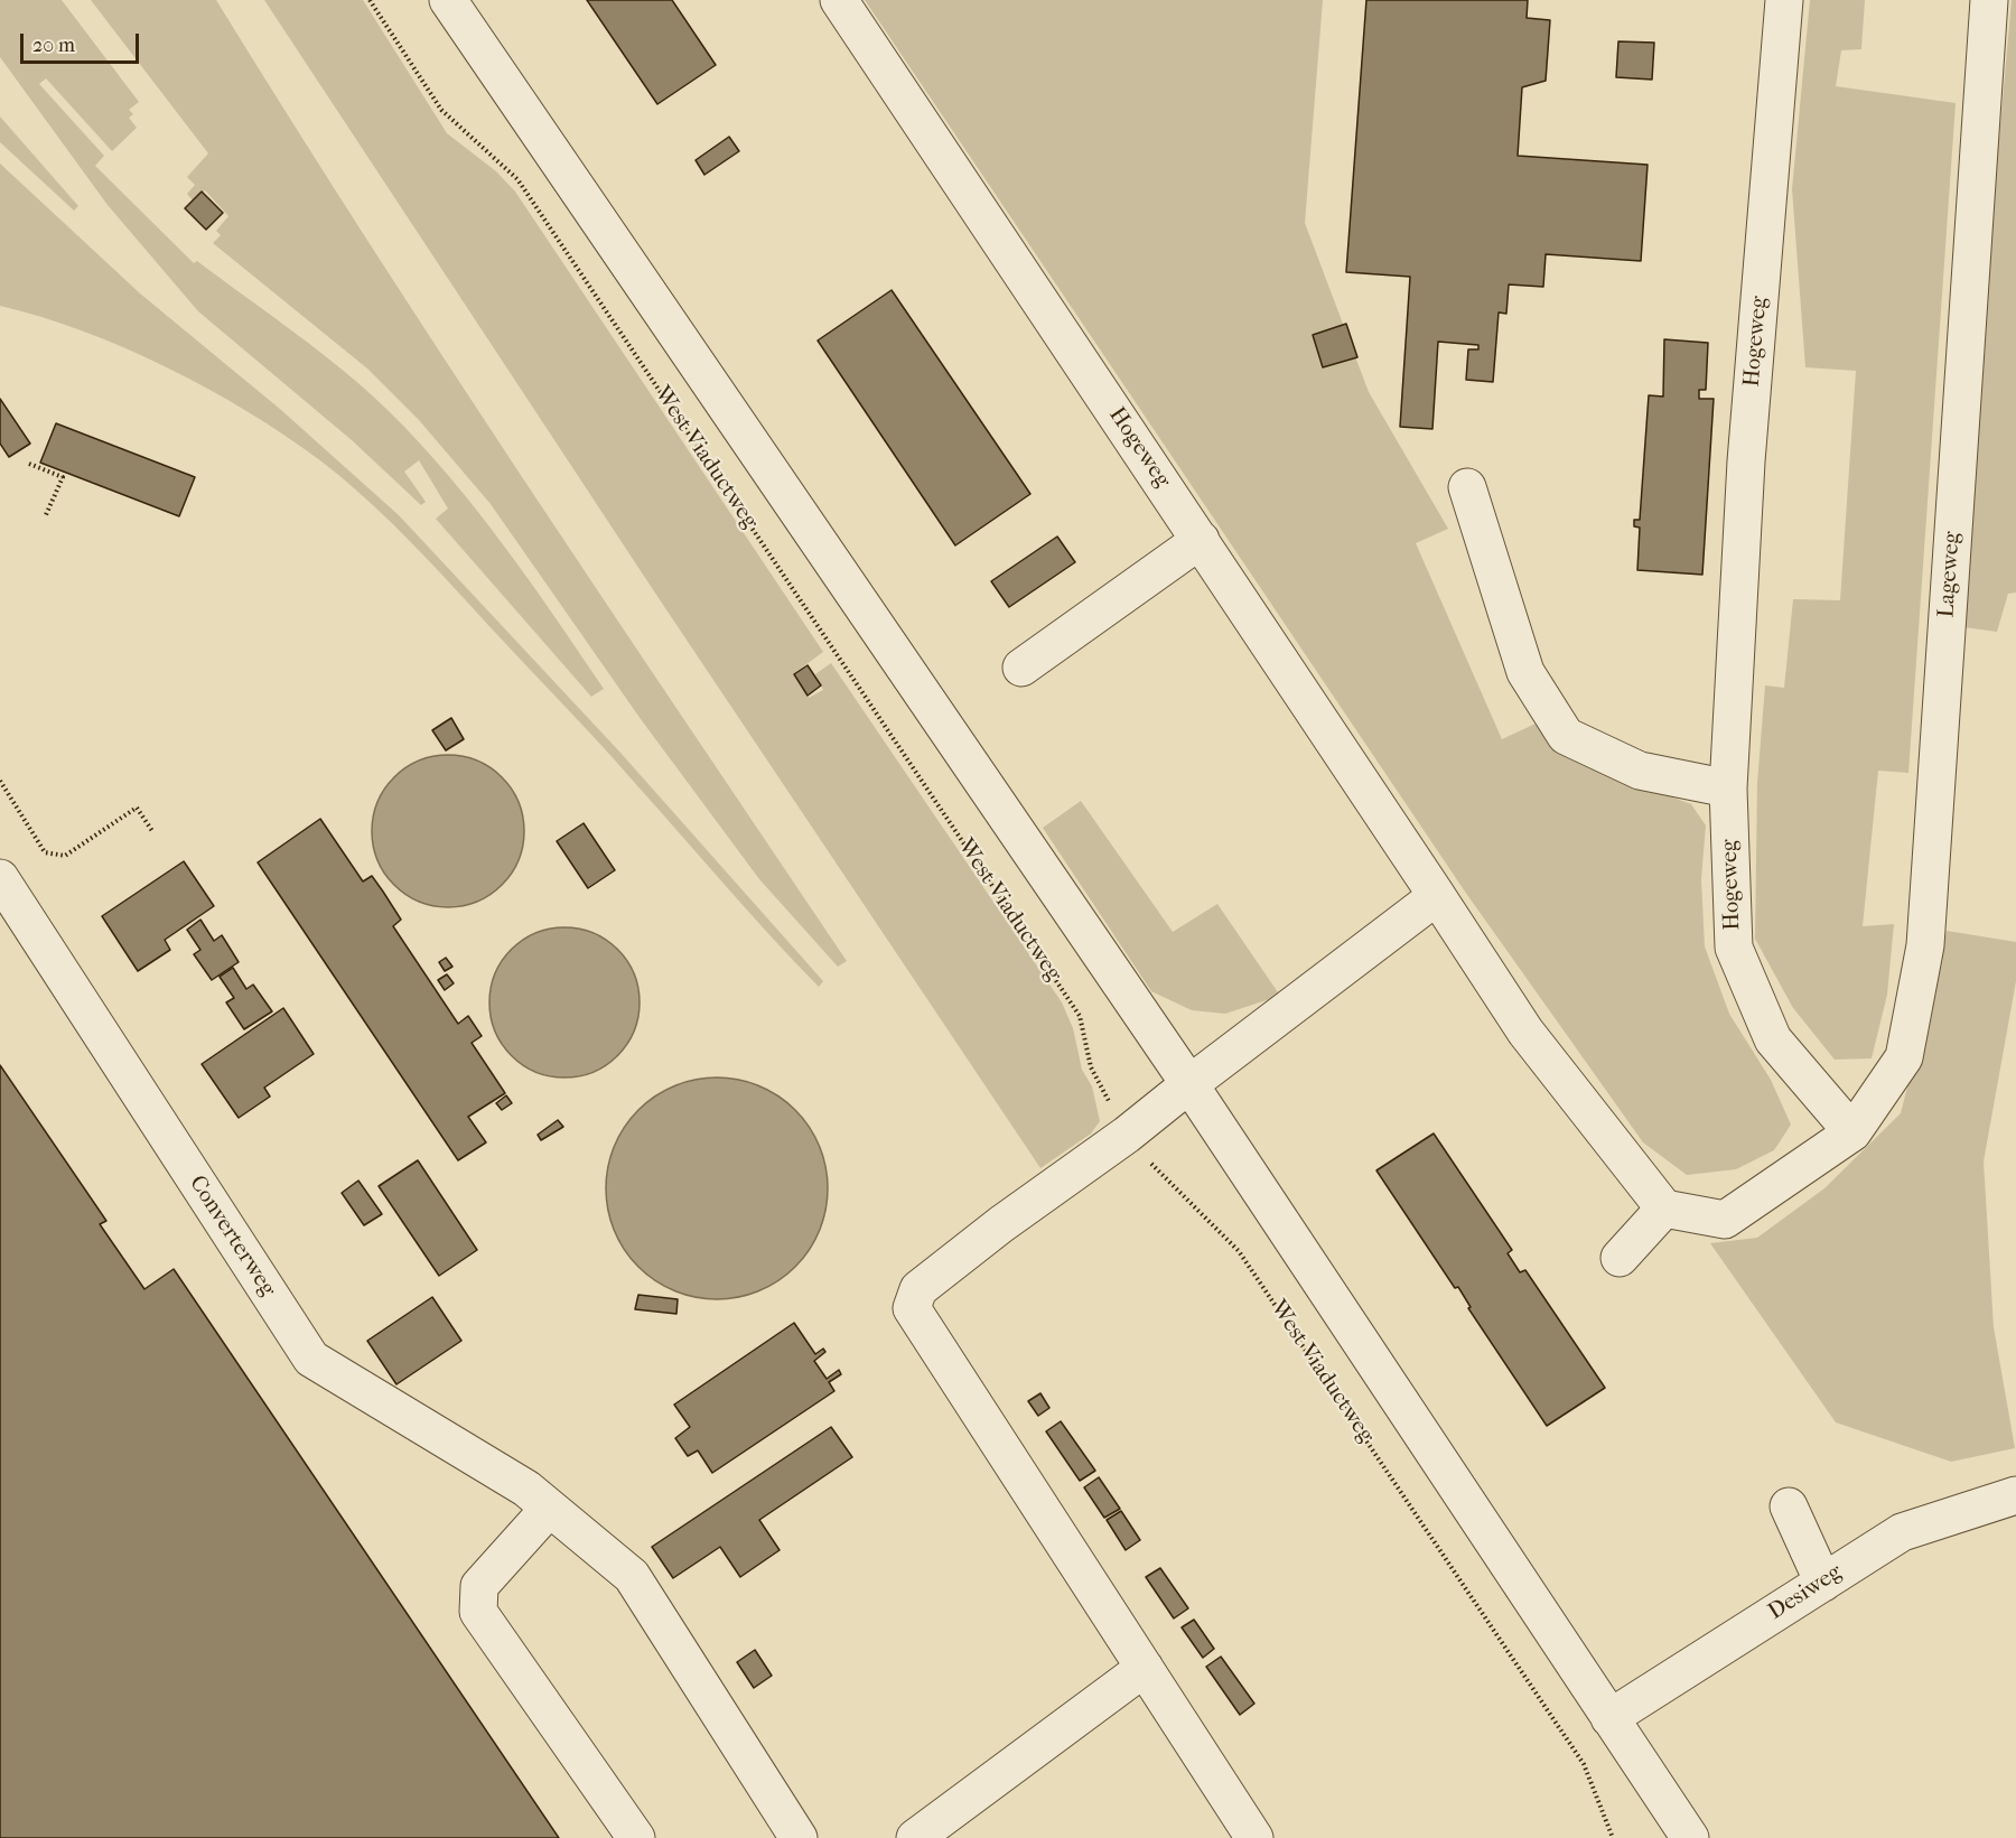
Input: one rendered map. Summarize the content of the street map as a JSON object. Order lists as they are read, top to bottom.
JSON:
{
  "streets": {
    "street": [
      "Hogeweg",
      "West Viaductweg",
      "Lageweg",
      "Converterweg",
      "Desiweg"
    ]
  },
  "crossings": [
    ["Hogeweg", "Lageweg"],
    ["West Viaductweg", "Desiweg"]
  ],
  "scale_bar": "20 m"
}
